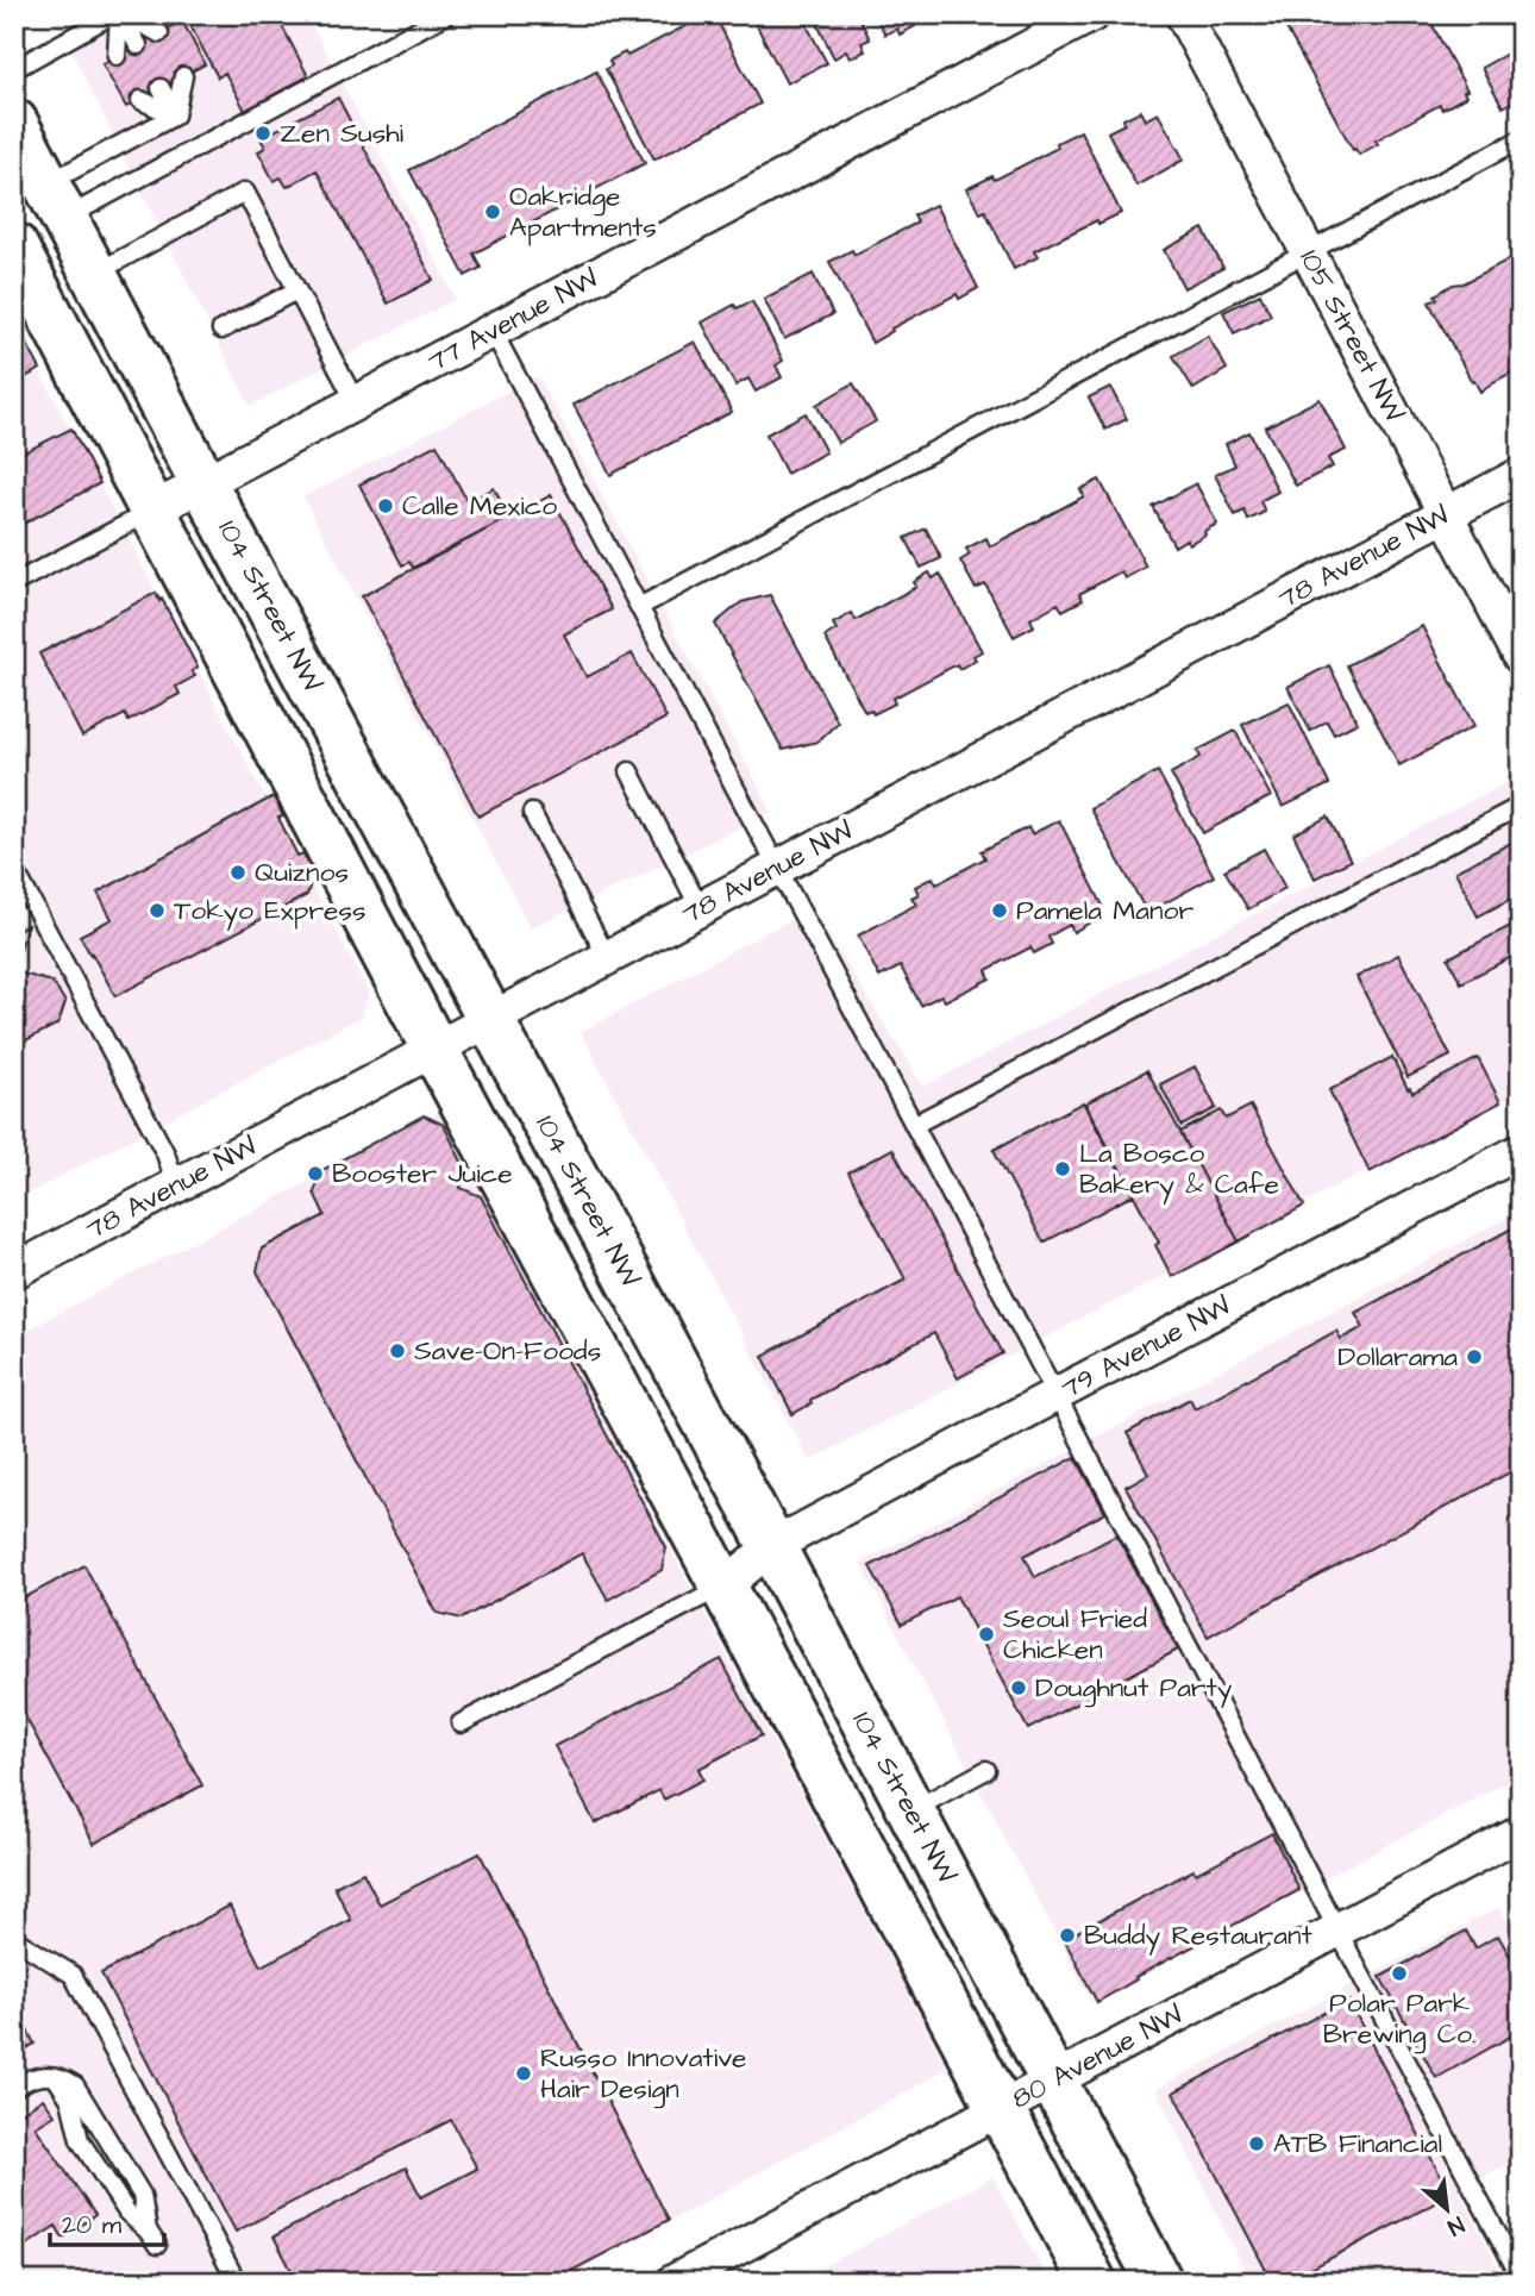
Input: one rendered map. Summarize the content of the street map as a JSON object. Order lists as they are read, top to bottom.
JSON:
{
  "streets": {
    "main road": ["104 Street NW"],
    "street": [
      "77 Avenue NW",
      "105 Street NW",
      "78 Avenue NW",
      "79 Avenue NW",
      "80 Avenue NW"
    ]
  },
  "crossings": [
    ["77 Avenue NW", "104 Street NW"],
    ["105 Street NW", "78 Avenue NW"],
    ["78 Avenue NW", "104 Street NW"],
    ["104 Street NW", "79 Avenue NW"],
    ["104 Street NW", "80 Avenue NW"]
  ],
  "places": [
    "Zen Sushi",
    "Oakridge Apartments",
    "Calle Mexico",
    "Quiznos",
    "Tokyo Express",
    "Pamela Manor",
    "La Bosco Bakery & Cafe",
    "Booster Juice",
    "Save-On-Foods",
    "Dollarama",
    "Seoul Fried Chicken",
    "Doughnut Party",
    "Buddy Restaurant",
    "Polar Park Brewing Co.",
    "Russo Innovative Hair Design",
    "ATB Financial"
  ],
  "scale_bar": "20 m",
  "north": "bottom right"
}
